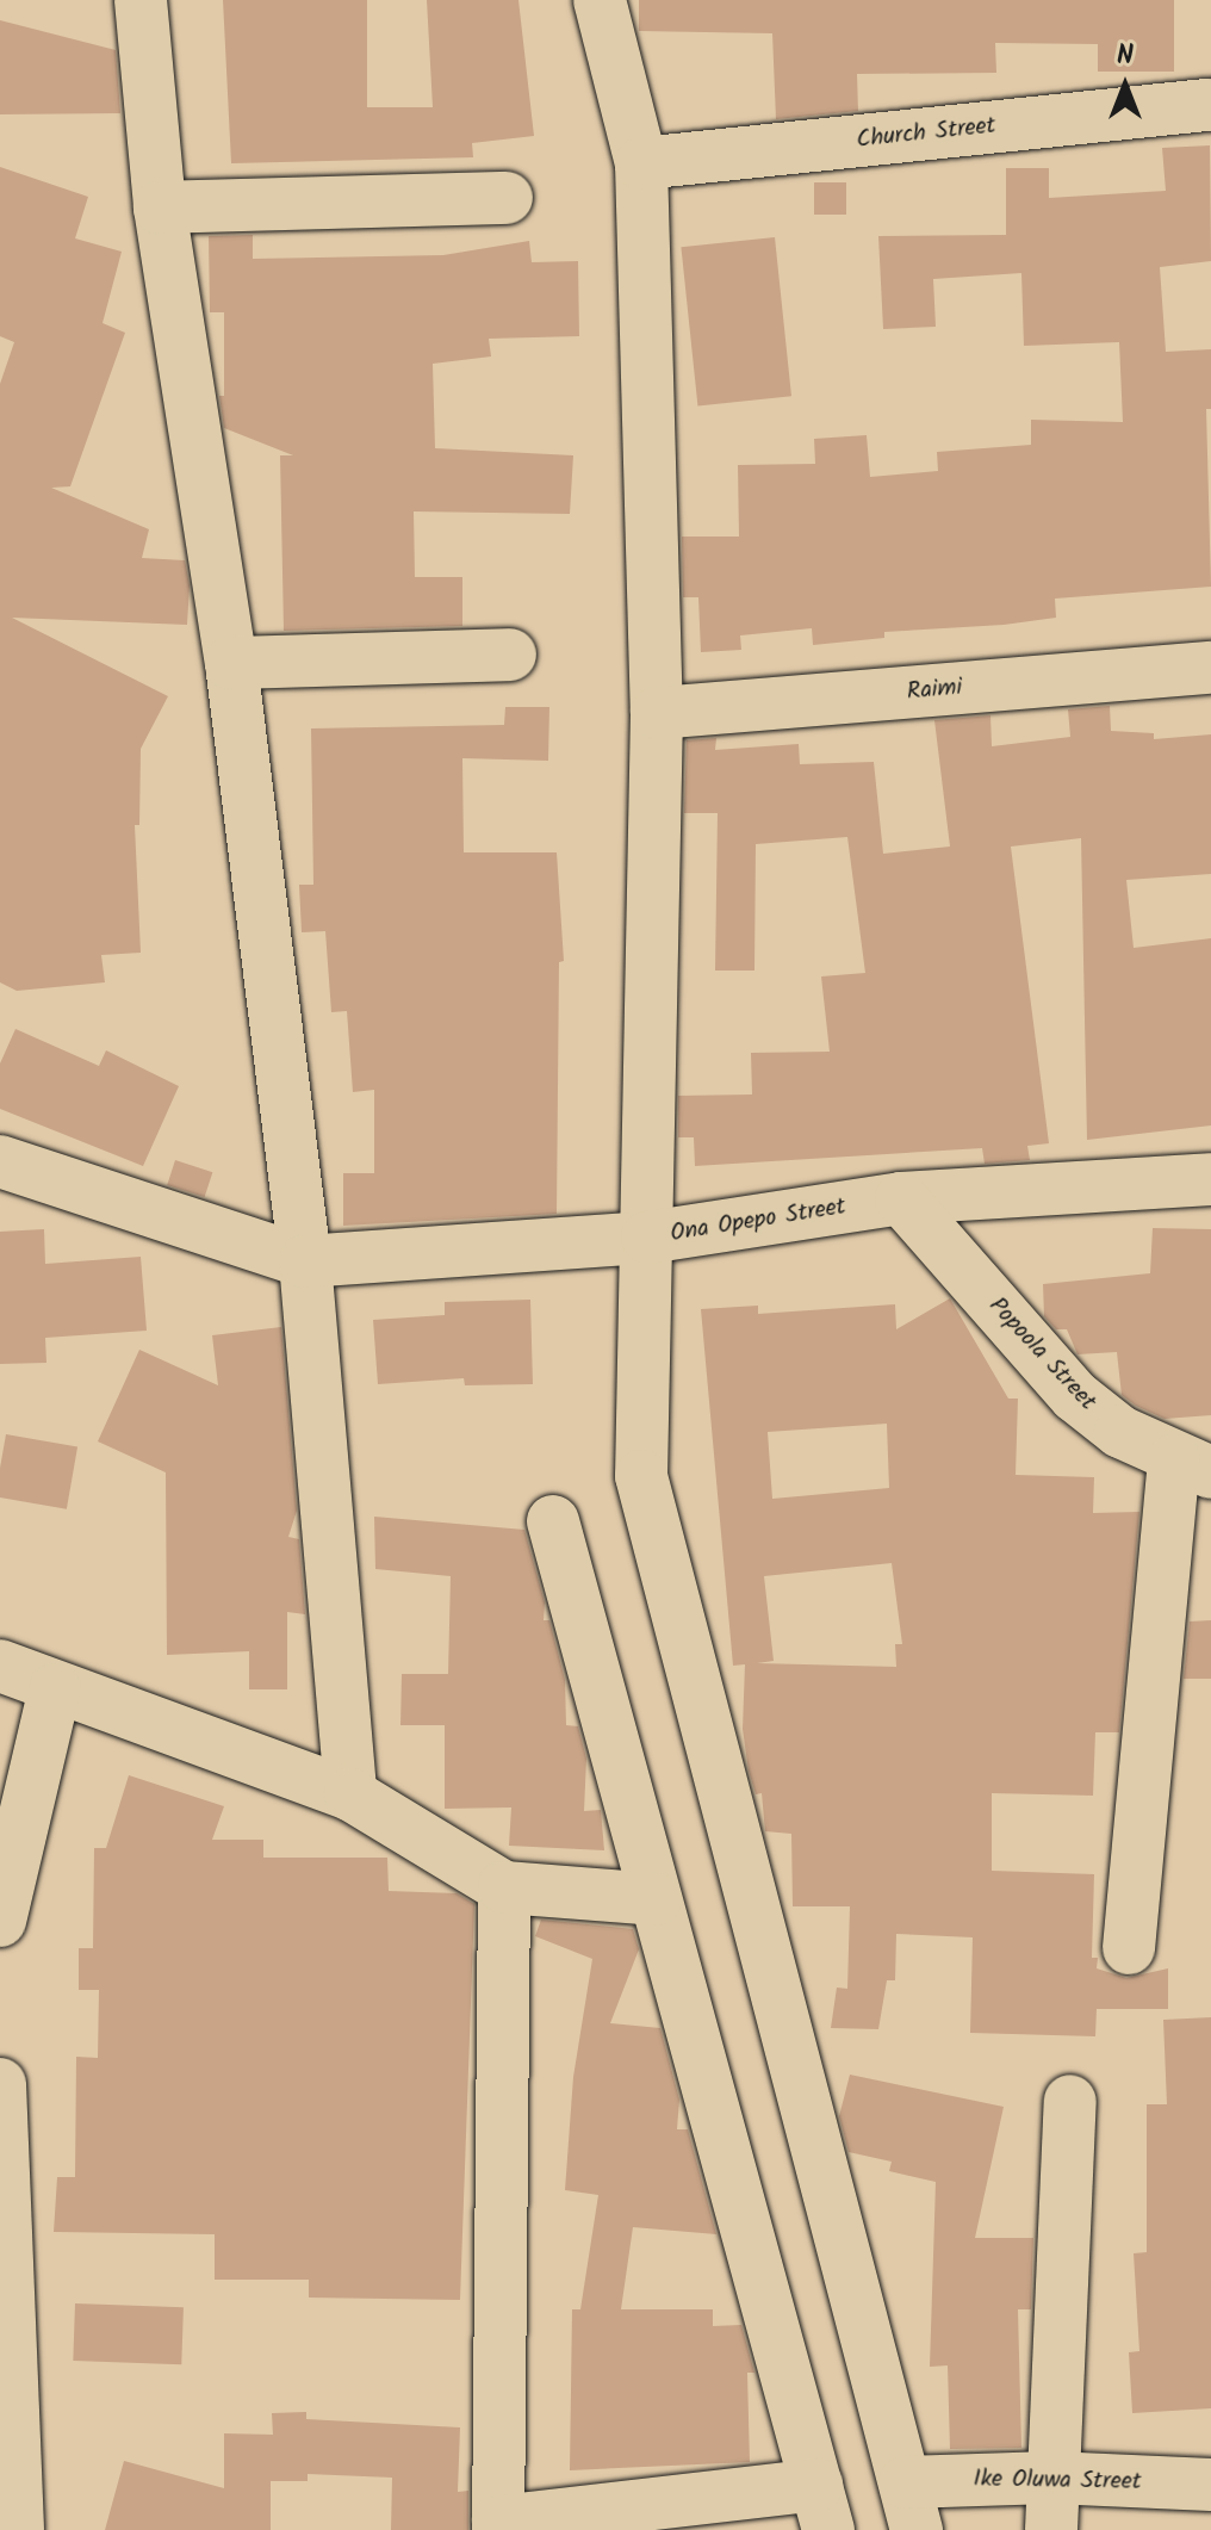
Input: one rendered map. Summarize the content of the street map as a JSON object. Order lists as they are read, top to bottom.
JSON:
{
  "streets": {
    "street": [
      "Church Street",
      "Raimi",
      "Ona Opepo Street",
      "Popoola Street",
      "Ike Oluwa Street"
    ]
  },
  "crossings": [
    ["Ona Opepo Street", "Popoola Street"]
  ],
  "north": "top"
}
